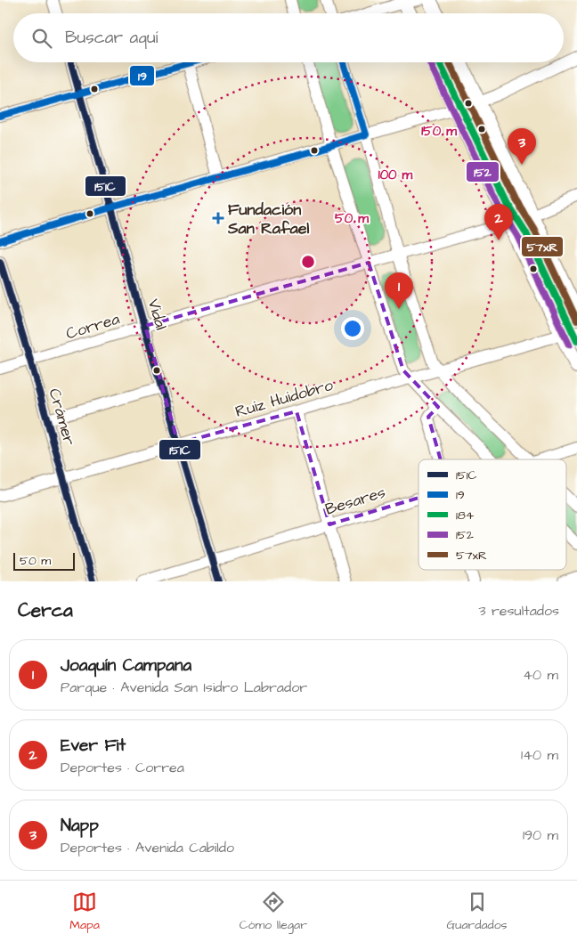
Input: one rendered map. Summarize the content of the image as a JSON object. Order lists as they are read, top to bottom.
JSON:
{
  "streets": {
    "street": [
      "Vidal",
      "Correa",
      "Ruiz Huidobro",
      "Crámer",
      "Besares"
    ]
  },
  "crossings": [
    ["Vidal", "Correa"],
    ["Vidal", "Ruiz Huidobro"],
    ["Vidal", "Besares"],
    ["Correa", "Crámer"],
    ["Ruiz Huidobro", "Crámer"]
  ],
  "places": {
    "health": ["Fundación San Rafael"]
  },
  "lines": [
    "transit line 151C",
    "transit line 19",
    "transit line 184",
    "transit line 152",
    "transit line 57xR"
  ],
  "legend": [
    "151C",
    "19",
    "184",
    "152",
    "57xR"
  ],
  "scale_bar": "50 m",
  "page": {
    "search": "Buscar aquí",
    "pins": ["3", "2", "1"],
    "scale": "50 m",
    "heading": ["Cerca", "3 resultados"],
    "list": [
      {
        "mark": "1",
        "name": "Joaquín Campana",
        "note": "Parque · Avenida San Isidro Labrador",
        "value": "40 m"
      },
      {
        "mark": "2",
        "name": "Ever Fit",
        "note": "Deportes · Correa",
        "value": "140 m"
      },
      {
        "mark": "3",
        "name": "Napp",
        "note": "Deportes · Avenida Cabildo",
        "value": "190 m"
      }
    ],
    "nav": ["Mapa", "Cómo llegar", "Guardados"]
  },
  "rings": ["150 m", "100 m", "50 m"]
}
